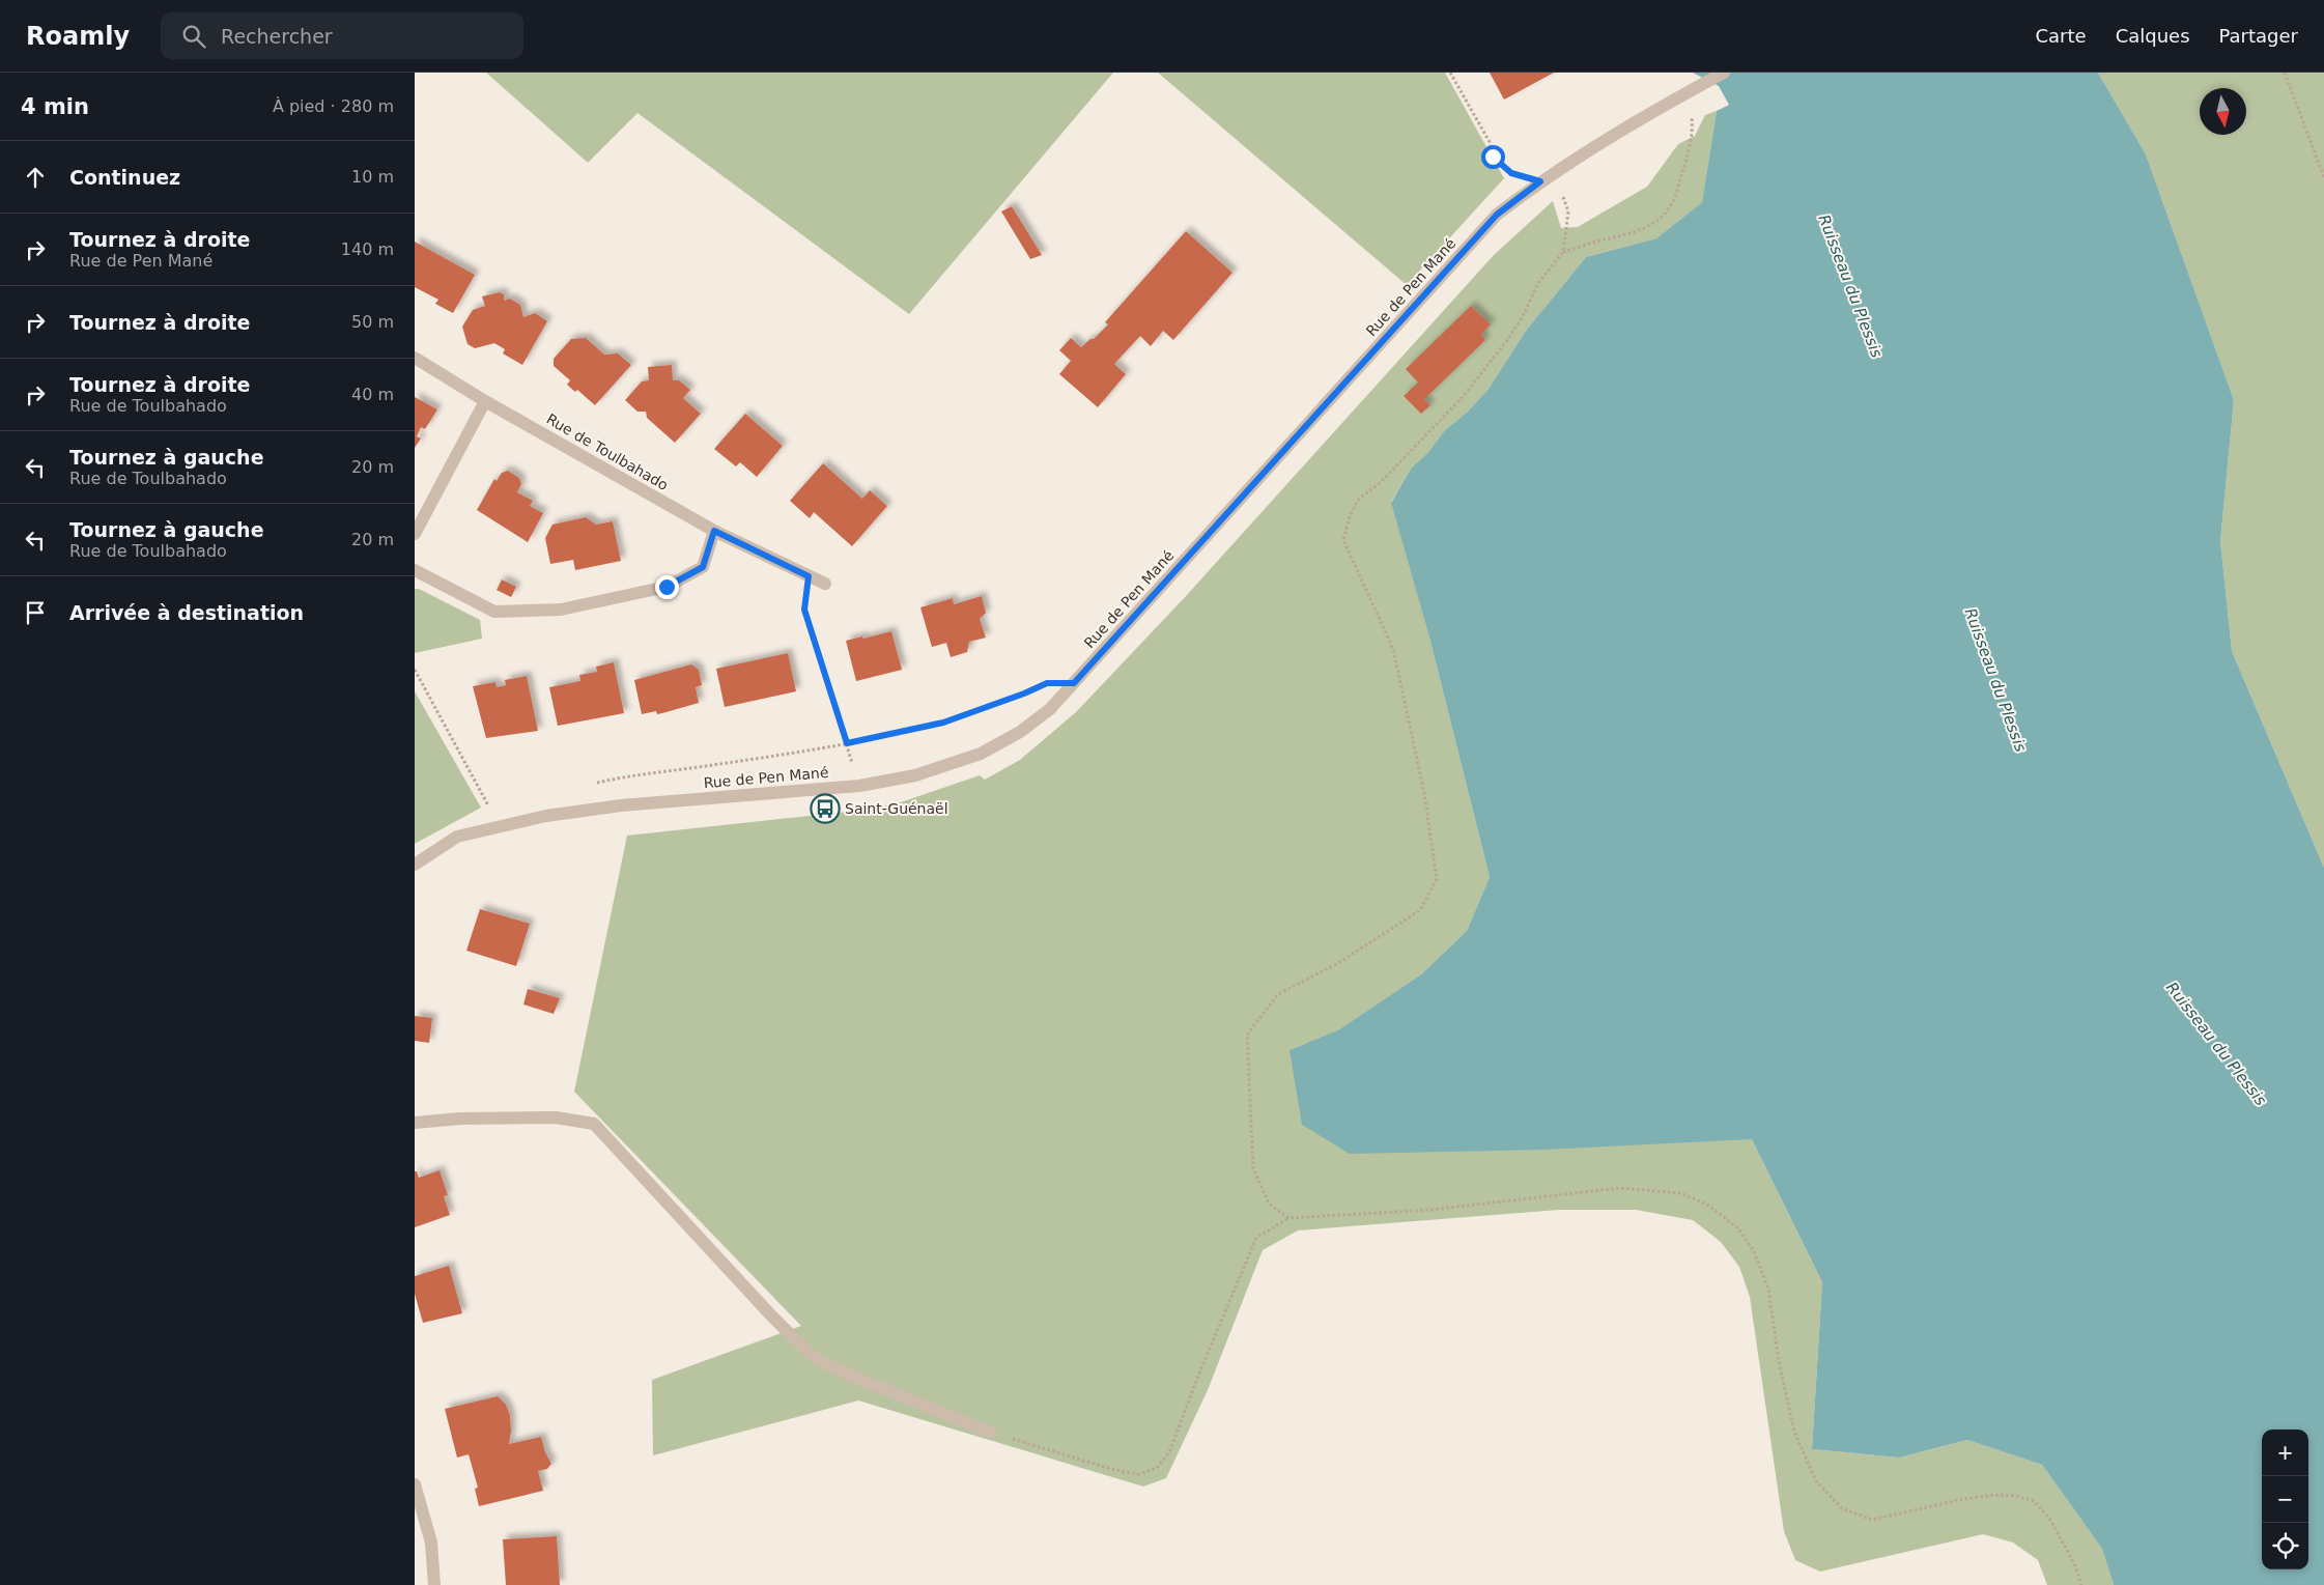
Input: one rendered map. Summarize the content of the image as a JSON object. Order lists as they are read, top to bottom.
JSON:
{
  "streets": {
    "street": ["Rue de Pen Mané", "Rue de Toulbahado"]
  },
  "water": ["Ruisseau du Plessis"],
  "places": {
    "bus stop": ["Saint-Guénaël"]
  },
  "north": "bottom",
  "page": {
    "header": "Roamly",
    "search": "Rechercher",
    "nav": ["Carte", "Calques", "Partager"],
    "heading": ["4 min", "À pied · 280 m"],
    "list": [
      ["Continuez", "10 m"],
      ["Tournez à droite", "Rue de Pen Mané", "140 m"],
      ["Tournez à droite", "50 m"],
      ["Tournez à droite", "Rue de Toulbahado", "40 m"],
      ["Tournez à gauche", "Rue de Toulbahado", "20 m"],
      ["Tournez à gauche", "Rue de Toulbahado", "20 m"],
      "Arrivée à destination"
    ],
    "map_buttons": ["+", "−"]
  }
}
